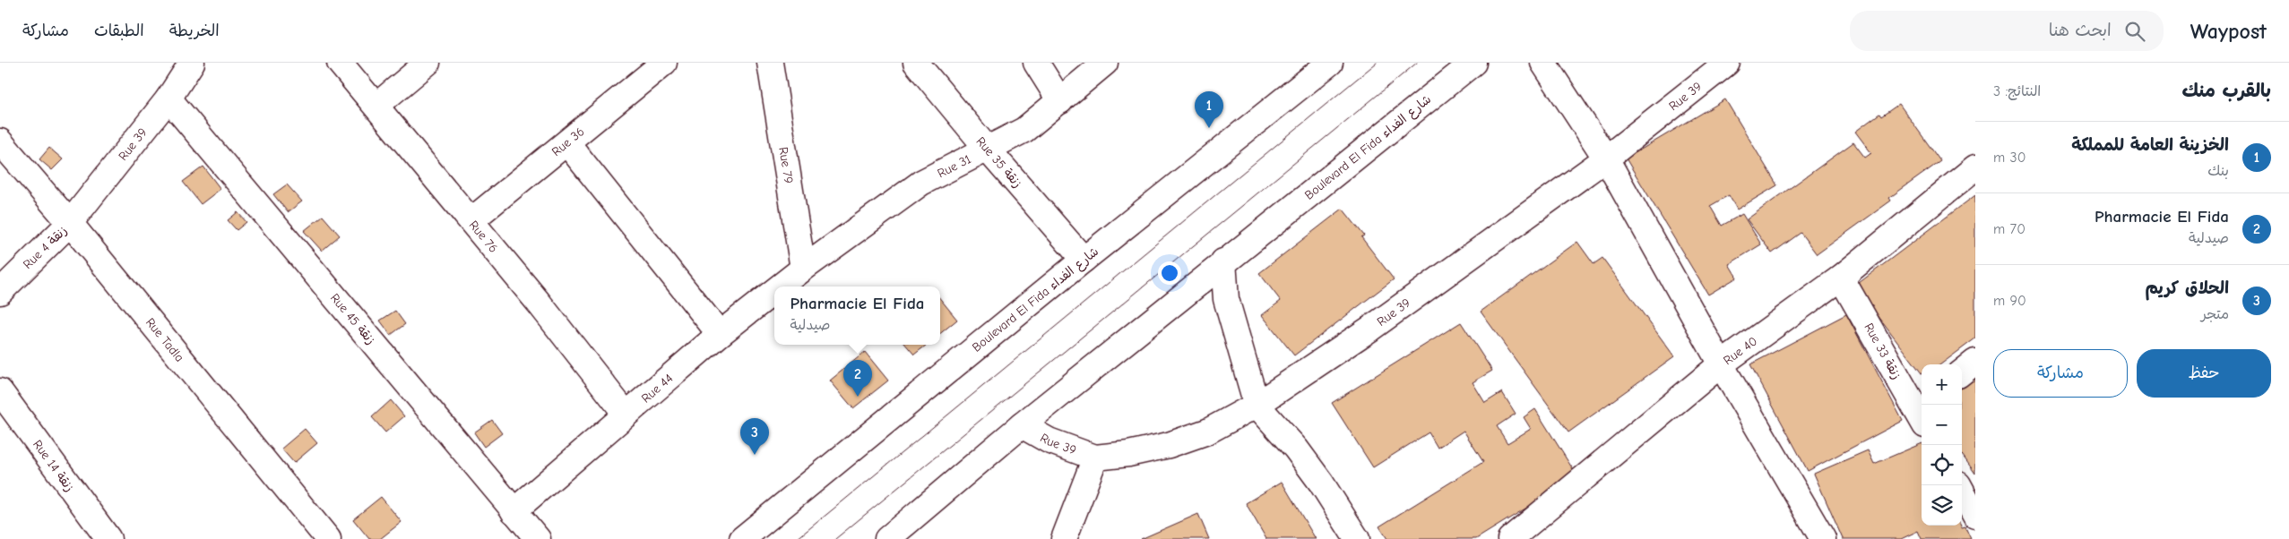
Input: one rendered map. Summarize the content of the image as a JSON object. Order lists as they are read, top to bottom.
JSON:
{
  "streets": {
    "street": [
      "Rue 39",
      "Rue 36",
      "Boulevard El Fida شارع الفداء",
      "Rue 35 زنقة",
      "Rue 79",
      "Rue 31",
      "Rue 76",
      "Rue 4 زنقة",
      "Rue 45 زنقة",
      "Rue Tadla",
      "Rue 40",
      "Rue 33 زنقة",
      "Rue 44",
      "Rue 14 زنقة"
    ]
  },
  "crossings": [
    ["Rue 39", "Boulevard El Fida شارع الفداء"],
    ["Rue 39", "Rue 4 زنقة"],
    ["Rue 39", "Rue 45 زنقة"],
    ["Rue 39", "Rue Tadla"],
    ["Rue 36", "Rue 76"],
    ["Boulevard El Fida شارع الفداء", "Rue 35 زنقة"],
    ["Rue 35 زنقة", "Rue 31"],
    ["Rue 79", "Rue 31"],
    ["Rue 79", "Rue 44"],
    ["Rue 31", "Rue 44"],
    ["Rue 76", "Rue 44"],
    ["Rue 4 زنقة", "Rue Tadla"],
    ["Rue 45 زنقة", "Rue 44"],
    ["Rue 40", "Rue 33 زنقة"]
  ],
  "page": {
    "header": "Waypost",
    "search": "ابحث هنا",
    "nav": ["الخريطة", "الطبقات", "مشاركة"],
    "heading": ["بالقرب منك", "النتائج: 3"],
    "pins": ["1", "2", "3"],
    "list": [
      {
        "mark": "1",
        "name": "الخزينة العامة للمملكة",
        "note": "بنك",
        "value": "30 m"
      },
      {
        "mark": "2",
        "name": "Pharmacie El Fida",
        "note": "صيدلية",
        "value": "70 m"
      },
      {
        "mark": "3",
        "name": "الحلاق كريم",
        "note": "متجر",
        "value": "90 m"
      }
    ],
    "popup": ["Pharmacie El Fida", "صيدلية"],
    "buttons": ["حفظ", "مشاركة"],
    "map_buttons": ["+", "−"]
  }
}
